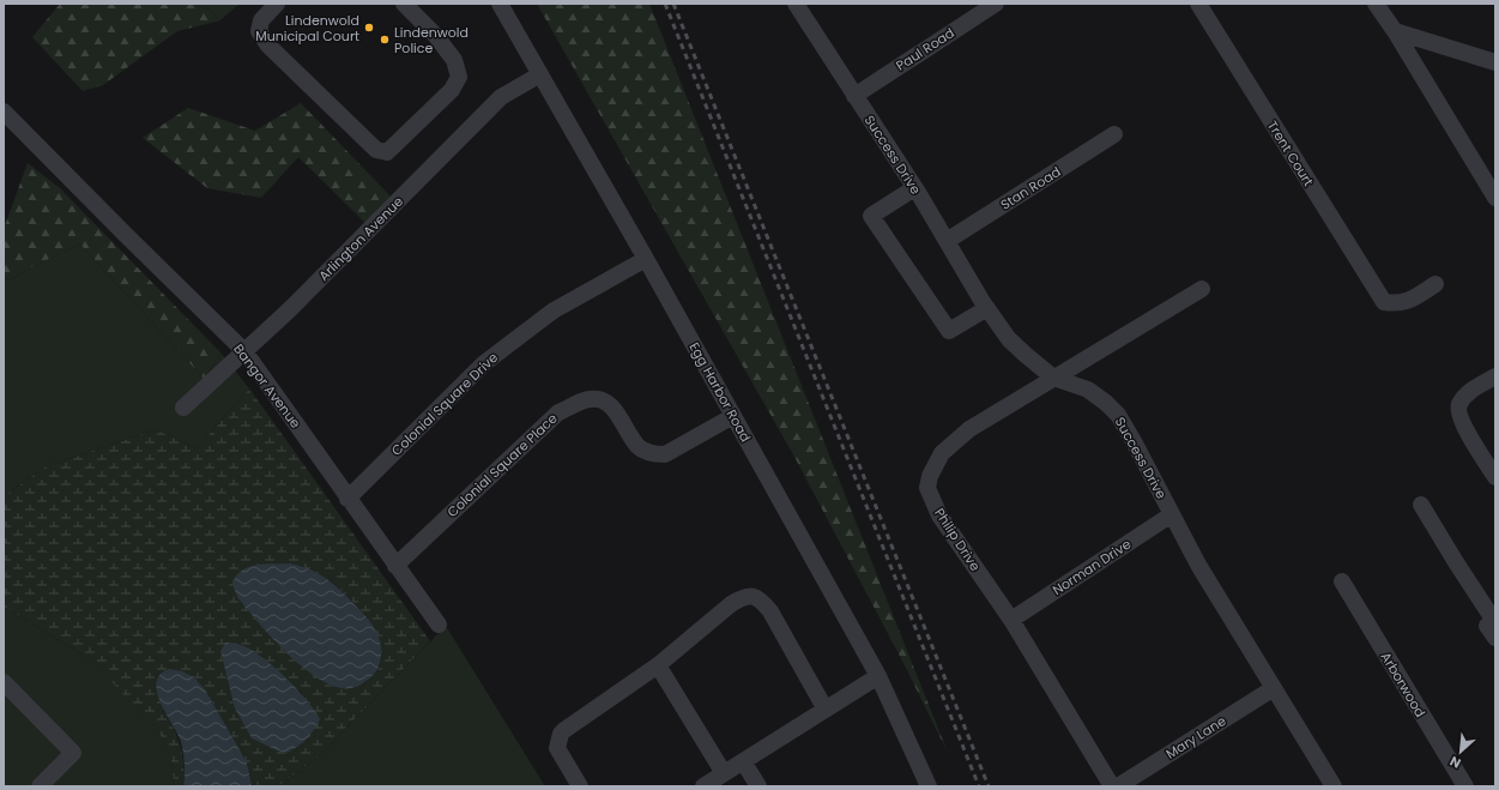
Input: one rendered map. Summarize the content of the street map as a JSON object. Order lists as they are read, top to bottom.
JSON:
{
  "streets": {
    "street": [
      "Paul Road",
      "Trent Court",
      "Success Drive",
      "Stan Road",
      "Arlington Avenue",
      "Bangor Avenue",
      "Egg Harbor Road",
      "Colonial Square Drive",
      "Colonial Square Place",
      "Philip Drive",
      "Norman Drive",
      "Arborwood",
      "Mary Lane"
    ]
  },
  "crossings": [
    ["Paul Road", "Success Drive"],
    ["Success Drive", "Stan Road"],
    ["Success Drive", "Philip Drive"],
    ["Success Drive", "Norman Drive"],
    ["Success Drive", "Mary Lane"],
    ["Arlington Avenue", "Bangor Avenue"],
    ["Arlington Avenue", "Egg Harbor Road"],
    ["Bangor Avenue", "Colonial Square Drive"],
    ["Bangor Avenue", "Colonial Square Place"],
    ["Egg Harbor Road", "Colonial Square Drive"],
    ["Egg Harbor Road", "Colonial Square Place"],
    ["Philip Drive", "Norman Drive"]
  ],
  "places": ["Lindenwold Municipal Court", "Lindenwold Police"],
  "north": "bottom left"
}
